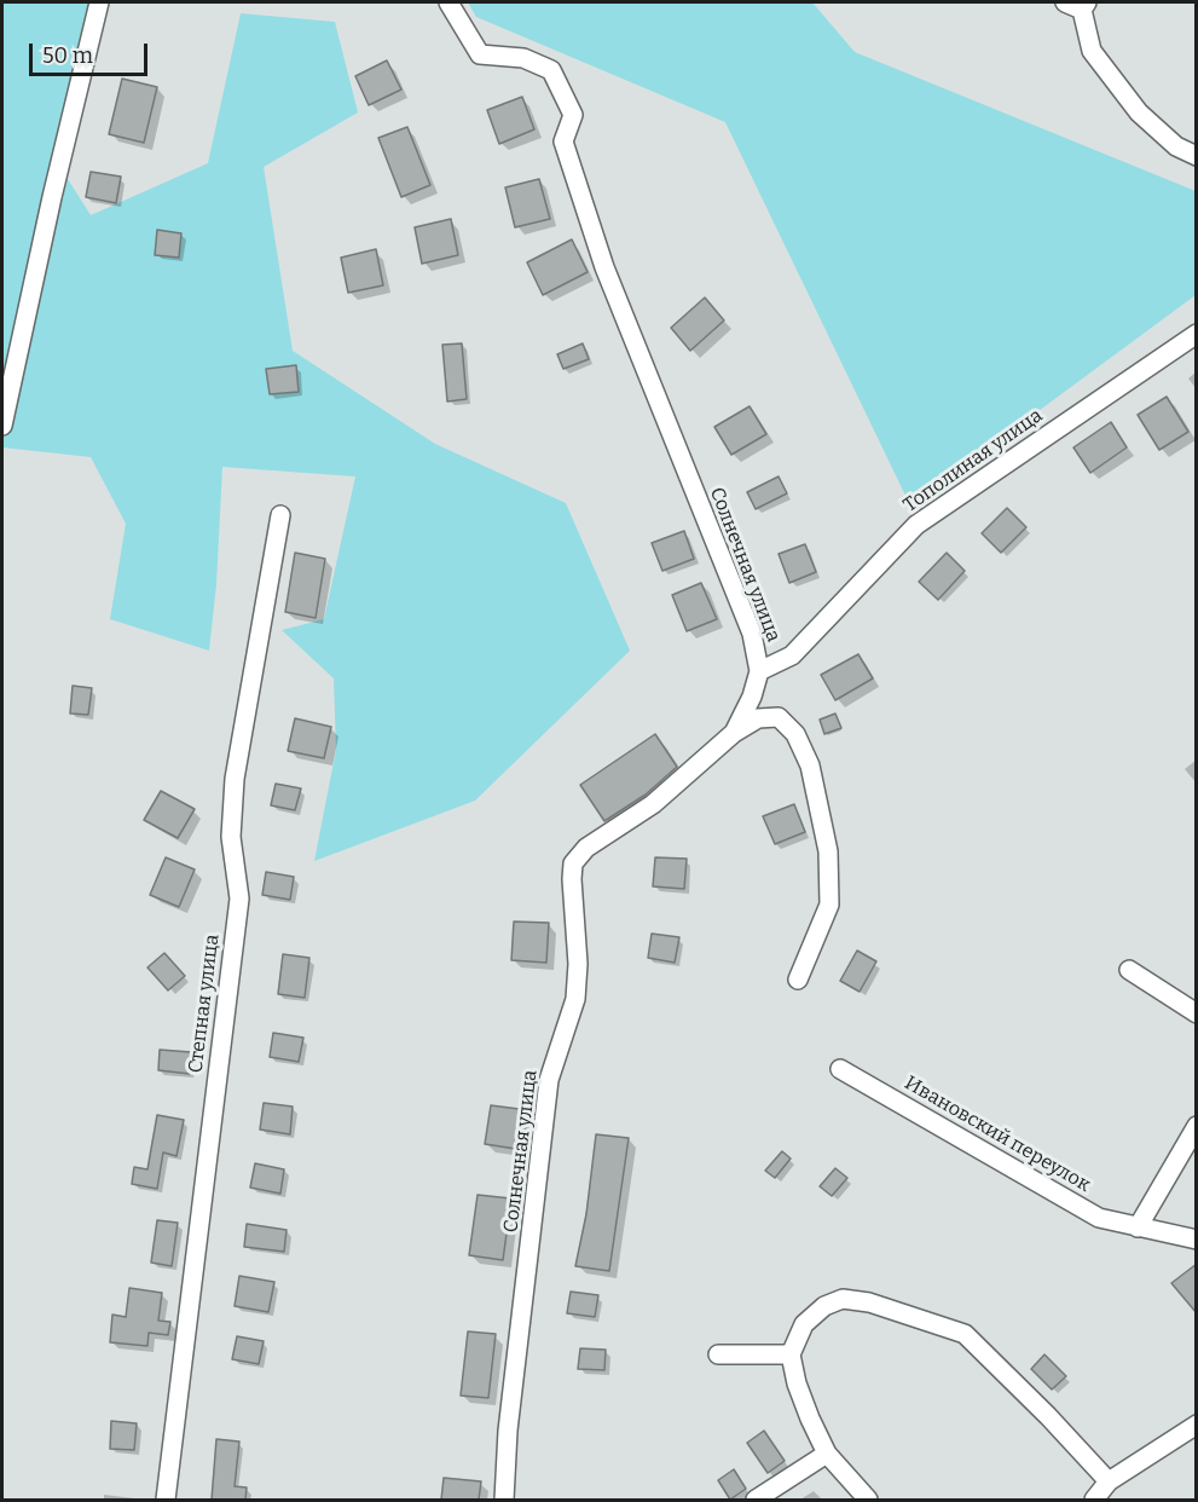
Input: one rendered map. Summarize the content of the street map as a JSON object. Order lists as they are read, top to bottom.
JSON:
{
  "streets": {
    "street": [
      "Тополиная улица",
      "Солнечная улица",
      "Степная улица",
      "Ивановский переулок"
    ]
  },
  "crossings": [
    ["Тополиная улица", "Солнечная улица"]
  ],
  "scale_bar": "50 m"
}
